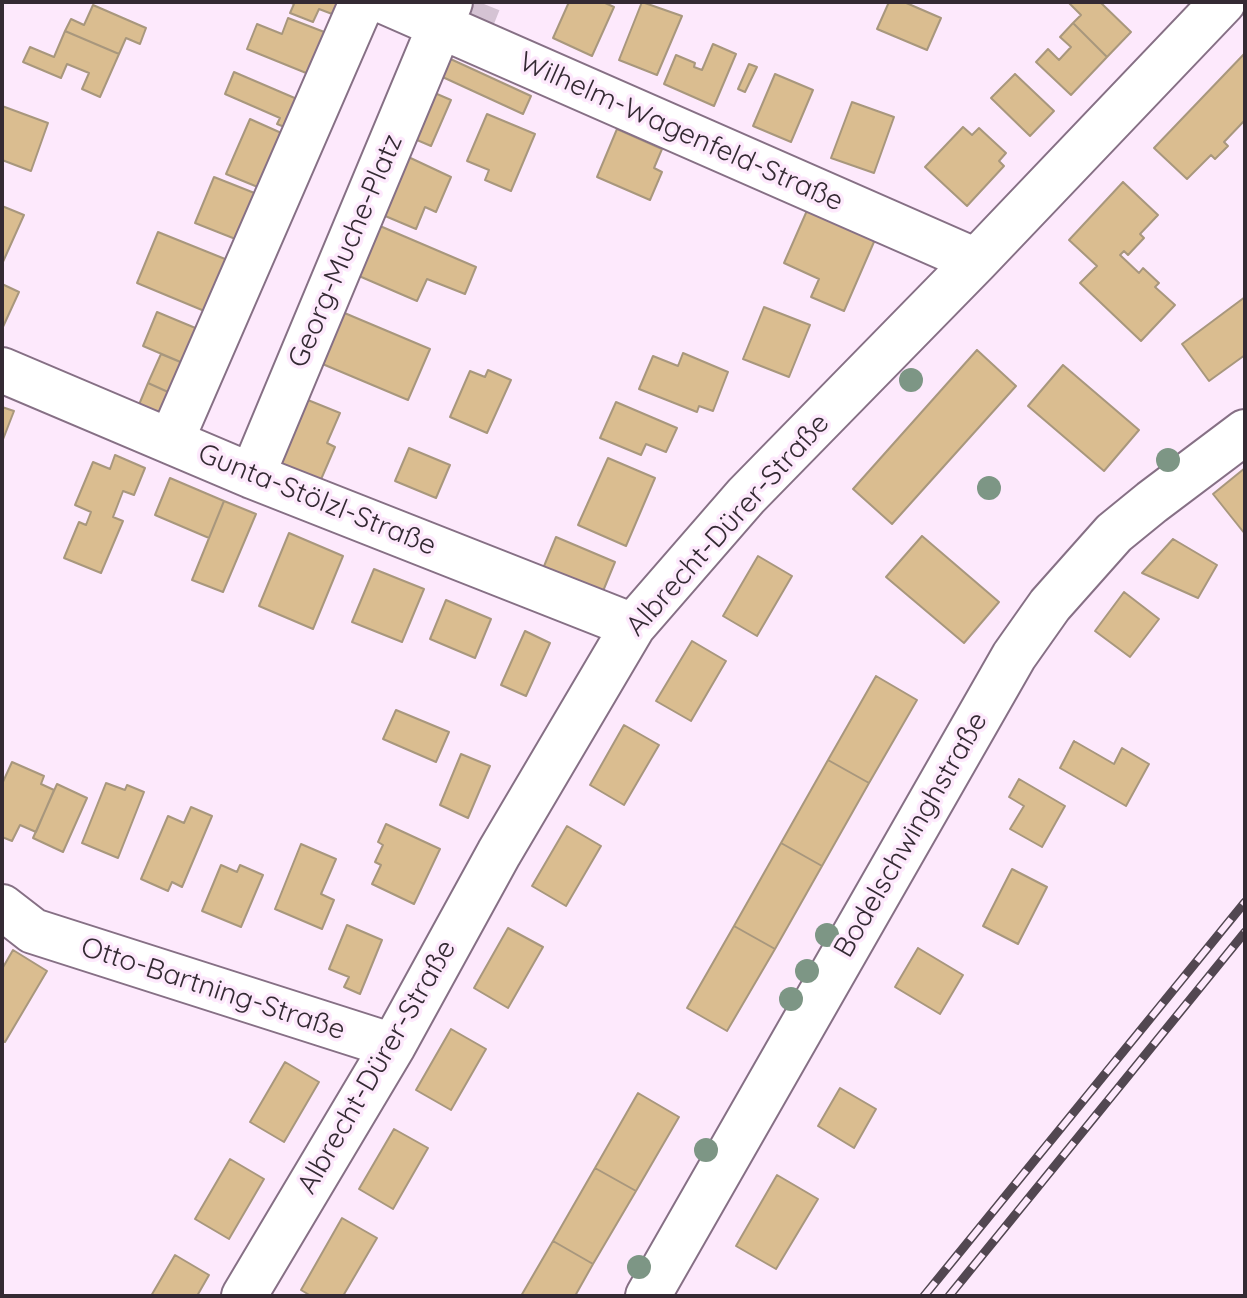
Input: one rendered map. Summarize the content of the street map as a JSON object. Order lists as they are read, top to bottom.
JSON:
{
  "streets": {
    "street": [
      "Wilhelm-Wagenfeld-Straße",
      "Georg-Muche-Platz",
      "Gunta-Stölzl-Straße",
      "Albrecht-Dürer-Straße",
      "Bodelschwinghstraße",
      "Otto-Bartning-Straße"
    ]
  },
  "crossings": [
    ["Wilhelm-Wagenfeld-Straße", "Georg-Muche-Platz"],
    ["Wilhelm-Wagenfeld-Straße", "Albrecht-Dürer-Straße"],
    ["Georg-Muche-Platz", "Gunta-Stölzl-Straße"],
    ["Gunta-Stölzl-Straße", "Albrecht-Dürer-Straße"],
    ["Albrecht-Dürer-Straße", "Otto-Bartning-Straße"]
  ]
}
